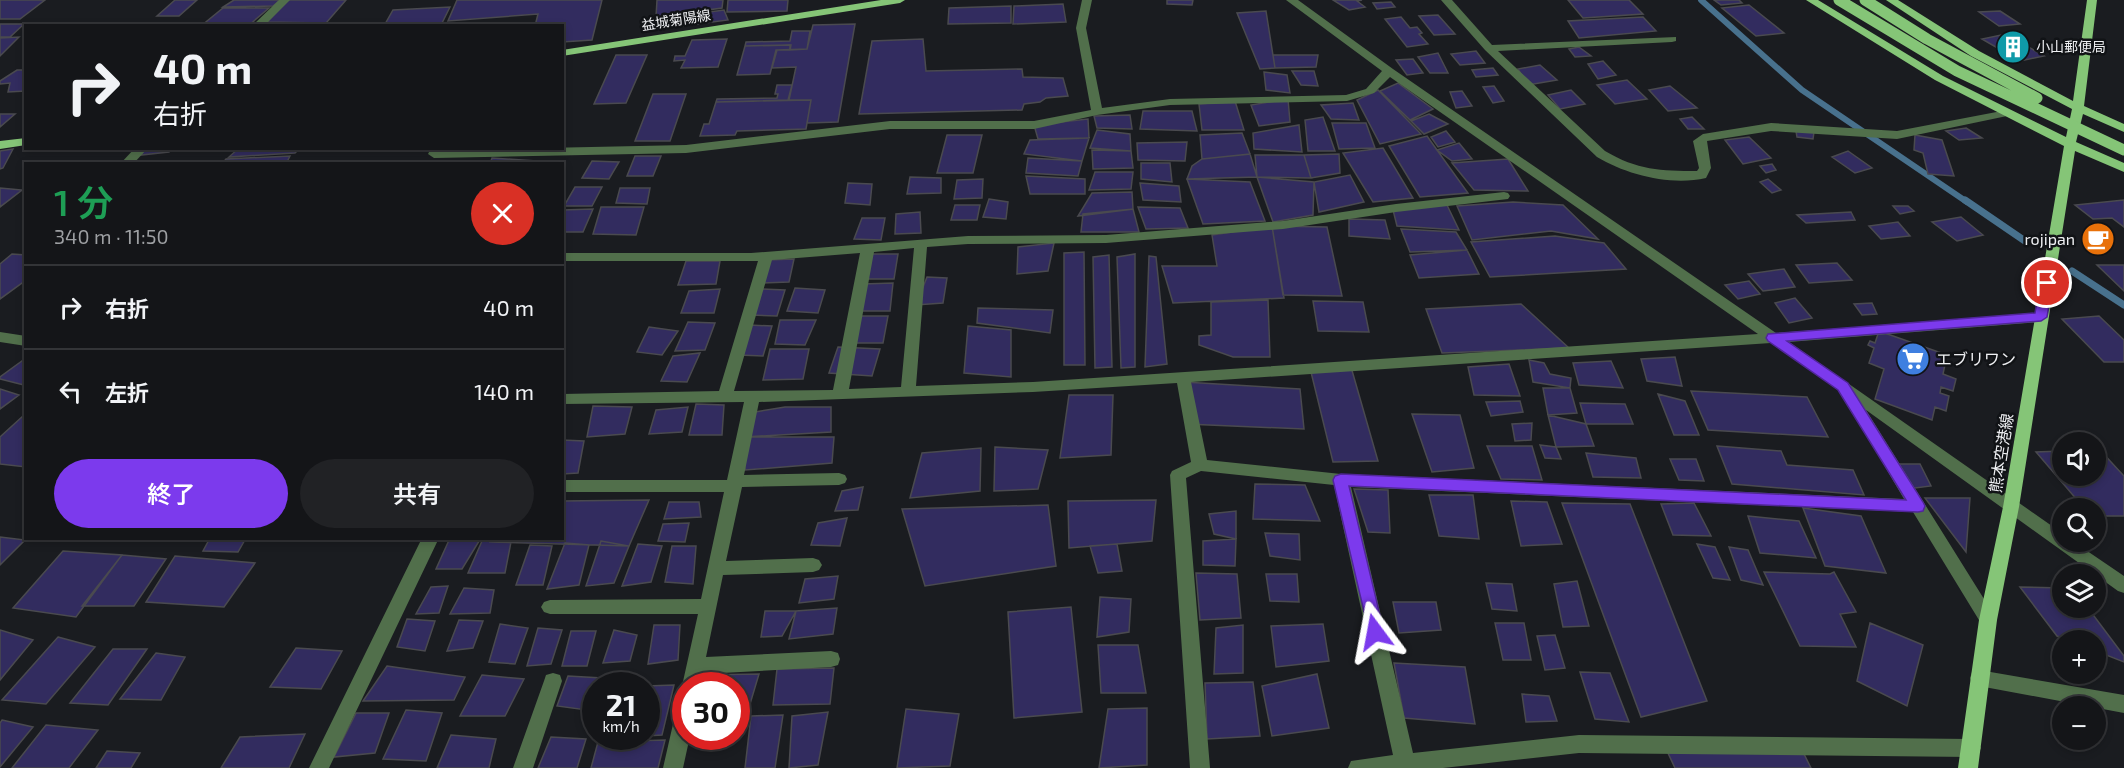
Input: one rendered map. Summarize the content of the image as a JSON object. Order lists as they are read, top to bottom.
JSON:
{
  "streets": {
    "main road": ["益城菊陽線", "熊本空港線"]
  },
  "places": {
    "building": ["小山郵便局"],
    "cafe": ["rojipan"],
    "supermarket": ["エブリワン"]
  },
  "page": {
    "turn": ["40 m", "右折"],
    "heading": ["1 分", "340 m · 11:50"],
    "list": [
      {
        "name": "右折",
        "value": "40 m"
      },
      {
        "name": "左折",
        "value": "140 m"
      }
    ],
    "map_buttons": ["+", "−"],
    "buttons": ["終了", "共有"],
    "speed": "21 km/h",
    "limit": "30"
  }
}
